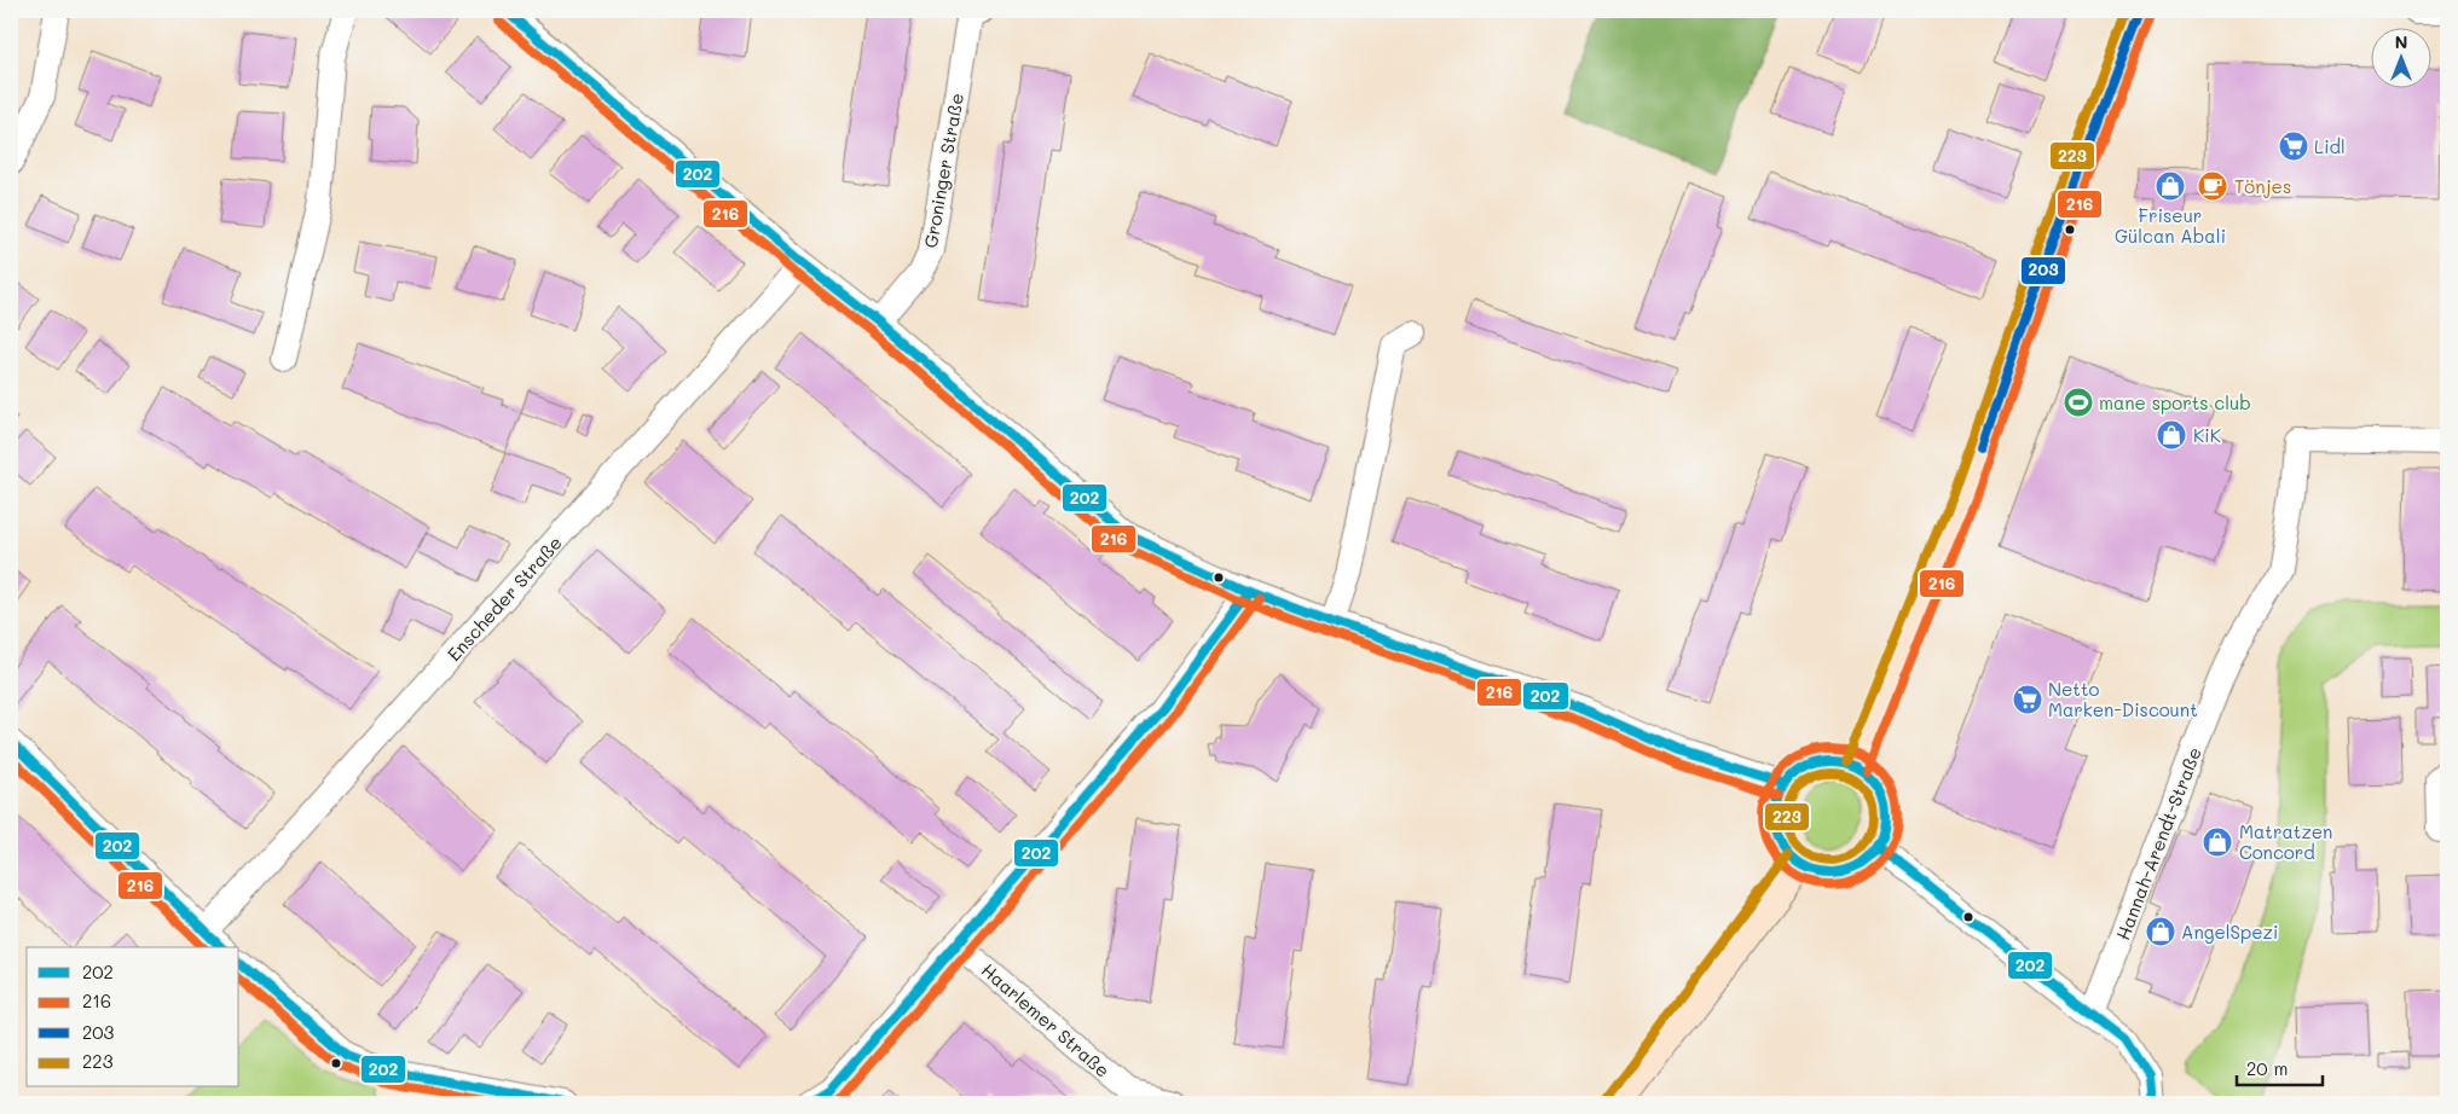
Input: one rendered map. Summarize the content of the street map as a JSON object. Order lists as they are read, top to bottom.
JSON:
{
  "streets": {
    "street": [
      "Groninger Straße",
      "Enscheder Straße",
      "Hannah-Arendt-Straße",
      "Haarlemer Straße"
    ]
  },
  "places": {
    "supermarket": ["Lidl", "Netto Marken-Discount"],
    "shop": [
      "Friseur Gülcan Abali",
      "KiK",
      "Matratzen Concord",
      "AngelSpezi"
    ],
    "cafe": ["Tönjes"],
    "sports": ["mane sports club"]
  },
  "lines": [
    "transit line 202",
    "transit line 203",
    "transit line 223",
    "transit line 216"
  ],
  "legend": [
    "202",
    "216",
    "203",
    "223"
  ],
  "scale_bar": "20 m",
  "north": "top"
}
